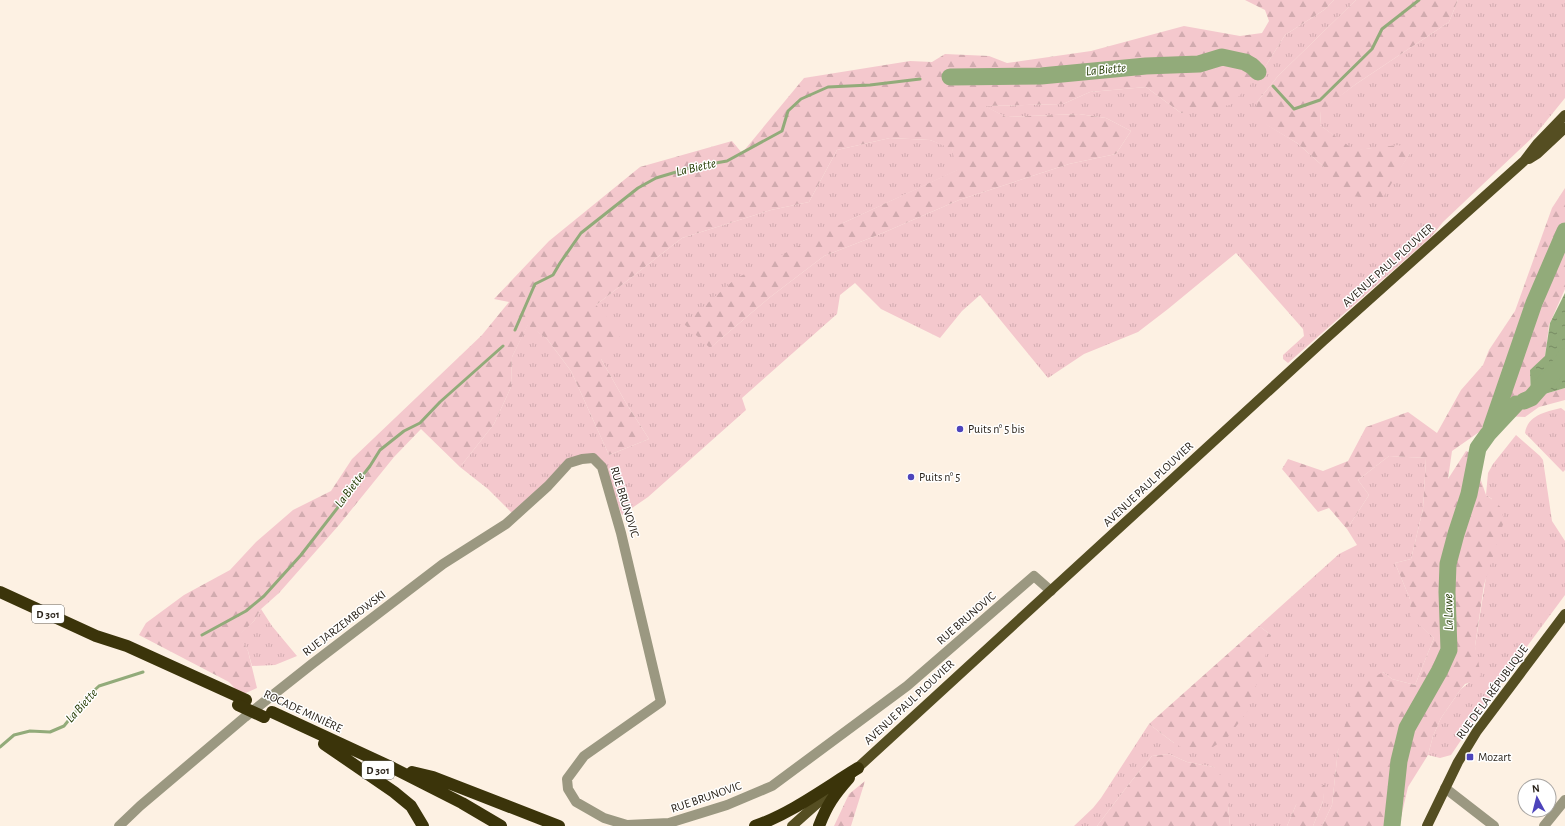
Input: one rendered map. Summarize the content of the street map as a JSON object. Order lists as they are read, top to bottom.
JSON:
{
  "streets": {
    "highway": ["D 301", "ROCADE MINIÈRE"],
    "main road": ["AVENUE PAUL PLOUVIER", "RUE DE LA RÉPUBLIQUE"],
    "street": ["RUE BRUNOVIC", "RUE JARZEMBOWSKI"]
  },
  "crossings": [
    ["AVENUE PAUL PLOUVIER", "RUE BRUNOVIC"],
    ["RUE BRUNOVIC", "RUE JARZEMBOWSKI"]
  ],
  "water": ["La Biette", "La Lawe"],
  "places": {
    "other": ["Puits n° 5 bis", "Puits n° 5"],
    "transit": ["Mozart"]
  },
  "north": "top"
}
